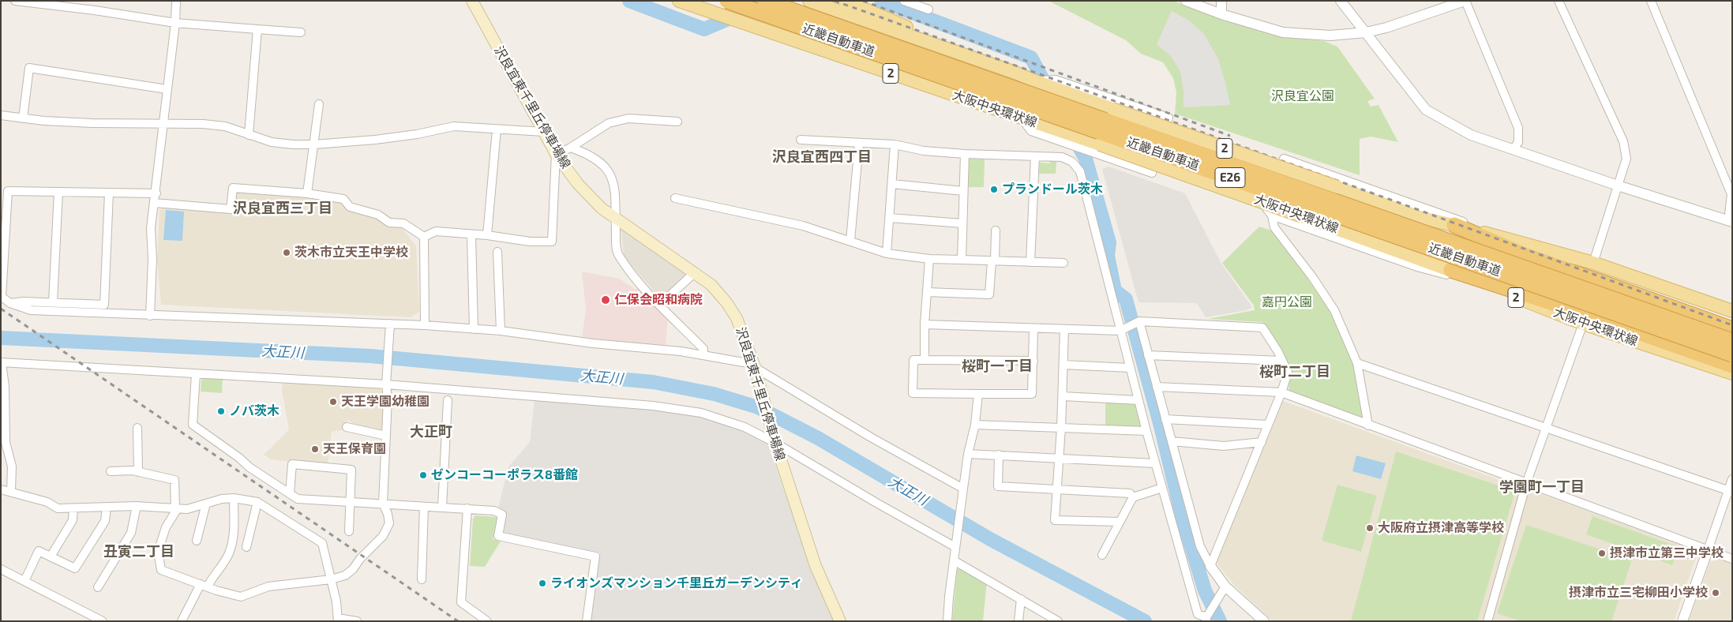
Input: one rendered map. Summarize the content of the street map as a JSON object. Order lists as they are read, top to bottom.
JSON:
{
  "streets": {
    "highway": ["近畿自動車道", "E26"],
    "main road": ["2", "沢良宜東千里丘停車場線", "大阪中央環状線"]
  },
  "districts": [
    "沢良宜西四丁目",
    "沢良宜西三丁目",
    "桜町一丁目",
    "桜町二丁目",
    "大正町",
    "学園町一丁目",
    "丑寅二丁目"
  ],
  "water": ["大正川"],
  "parks": ["沢良宜公園", "嘉円公園"],
  "places": [
    "プランドール茨木",
    "茨木市立天王中学校",
    "仁保会昭和病院",
    "天王学園幼稚園",
    "ノバ茨木",
    "天王保育園",
    "ゼンコーコーポラス8番館",
    "大阪府立摂津高等学校",
    "摂津市立第三中学校",
    "ライオンズマンション千里丘ガーデンシティ",
    "摂津市立三宅柳田小学校"
  ]
}
